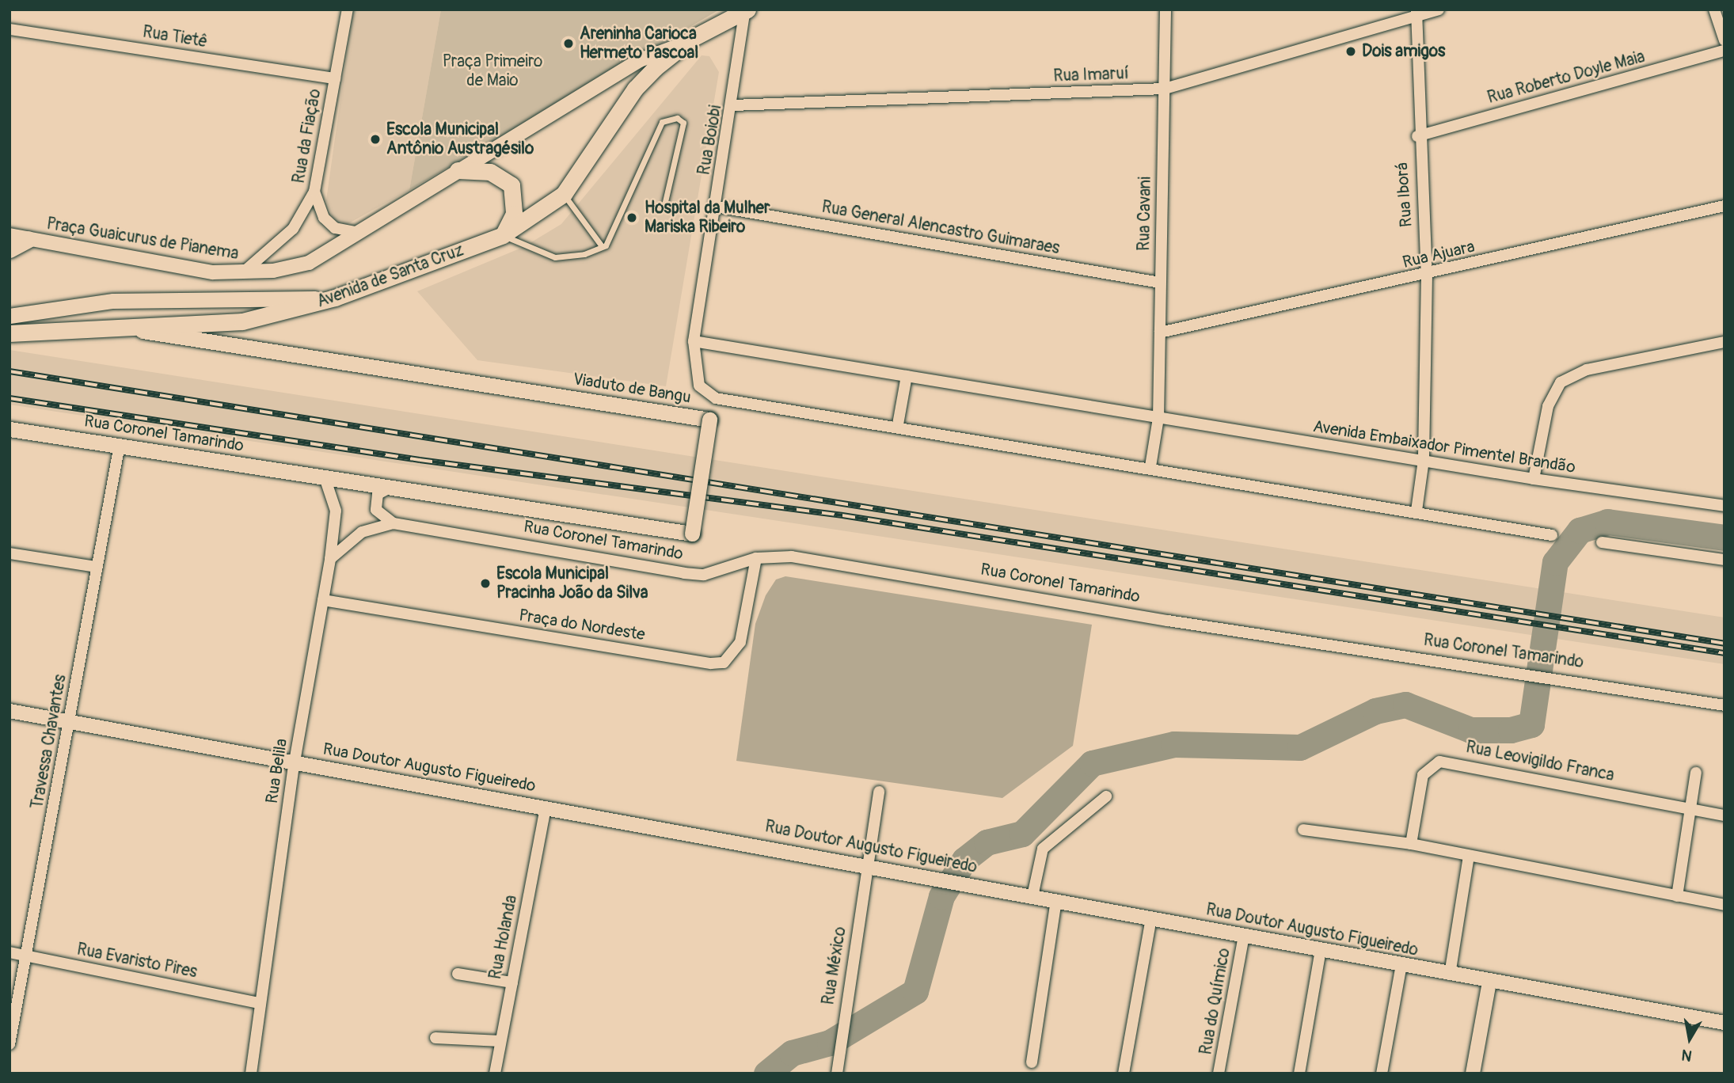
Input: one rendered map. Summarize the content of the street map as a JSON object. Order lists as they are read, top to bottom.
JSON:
{
  "streets": {
    "main road": ["Avenida de Santa Cruz", "Viaduto de Bangu", "Rua Coronel Tamarindo"],
    "street": [
      "Rua Tietê",
      "Rua Imaruí",
      "Rua Roberto Doyle Maia",
      "Rua da Fiação",
      "Rua Boiobi",
      "Rua Iborá",
      "Rua Cavani",
      "Rua General Alencastro Guimaraes",
      "Praça Guaicurus de Pianema",
      "Rua Ajuara",
      "Avenida Embaixador Pimentel Brandão",
      "Praça do Nordeste",
      "Travessa Chavantes",
      "Rua Leovigildo Franca",
      "Rua Doutor Augusto Figueiredo",
      "Rua Belila",
      "Rua Holanda",
      "Rua Evaristo Pires",
      "Rua México",
      "Rua do Químico"
    ]
  },
  "crossings": [
    ["Rua Tietê", "Rua da Fiação"],
    ["Rua Imaruí", "Rua Boiobi"],
    ["Rua Imaruí", "Rua Iborá"],
    ["Rua Imaruí", "Rua Cavani"],
    ["Rua Roberto Doyle Maia", "Rua Iborá"],
    ["Rua da Fiação", "Praça Guaicurus de Pianema"],
    ["Rua Boiobi", "Rua General Alencastro Guimaraes"],
    ["Rua Boiobi", "Avenida de Santa Cruz"],
    ["Rua Boiobi", "Avenida Embaixador Pimentel Brandão"],
    ["Rua Iborá", "Rua Ajuara"],
    ["Rua Iborá", "Avenida Embaixador Pimentel Brandão"],
    ["Rua Cavani", "Rua General Alencastro Guimaraes"],
    ["Rua Cavani", "Rua Ajuara"],
    ["Rua Cavani", "Avenida Embaixador Pimentel Brandão"],
    ["Praça Guaicurus de Pianema", "Avenida de Santa Cruz"],
    ["Avenida de Santa Cruz", "Viaduto de Bangu"],
    ["Viaduto de Bangu", "Rua Coronel Tamarindo"],
    ["Rua Coronel Tamarindo", "Praça do Nordeste"],
    ["Rua Coronel Tamarindo", "Travessa Chavantes"],
    ["Rua Coronel Tamarindo", "Rua Belila"],
    ["Praça do Nordeste", "Rua Belila"],
    ["Travessa Chavantes", "Rua Doutor Augusto Figueiredo"],
    ["Travessa Chavantes", "Rua Evaristo Pires"],
    ["Rua Doutor Augusto Figueiredo", "Rua Belila"],
    ["Rua Doutor Augusto Figueiredo", "Rua Holanda"],
    ["Rua Doutor Augusto Figueiredo", "Rua México"],
    ["Rua Doutor Augusto Figueiredo", "Rua do Químico"],
    ["Rua Belila", "Rua Evaristo Pires"]
  ],
  "parks": ["Praça Primeiro de Maio"],
  "places": [
    "Areninha Carioca Hermeto Pascoal",
    "Dois amigos",
    "Escola Municipal Antônio Austragésilo",
    "Hospital da Mulher Mariska Ribeiro",
    "Escola Municipal Pracinha João da Silva"
  ],
  "north": "bottom"
}
